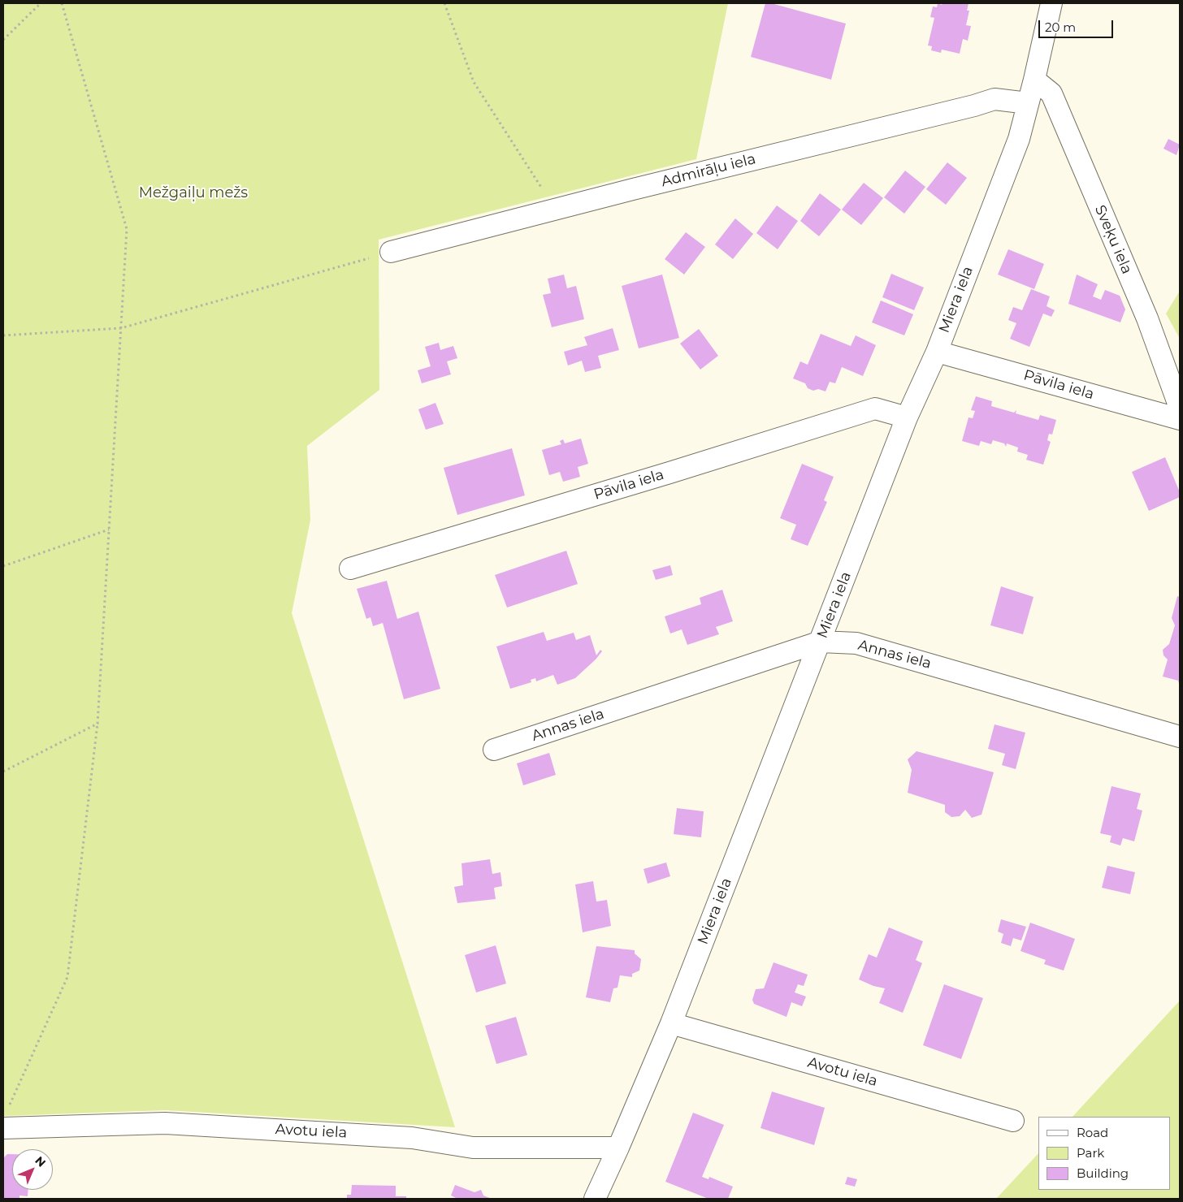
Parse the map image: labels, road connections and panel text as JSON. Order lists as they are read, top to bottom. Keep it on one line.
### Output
{"streets":{"street":["Admirāļu iela","Sveķu iela","Miera iela","Pāvila iela","Annas iela","Avotu iela"]},"crossings":[["Admirāļu iela","Miera iela"],["Sveķu iela","Miera iela"],["Miera iela","Pāvila iela"],["Miera iela","Annas iela"],["Miera iela","Avotu iela"]],"parks":["Mežgaiļu mežs"],"legend":["Road","Park","Building"],"scale_bar":"20 m","north":"top right"}
